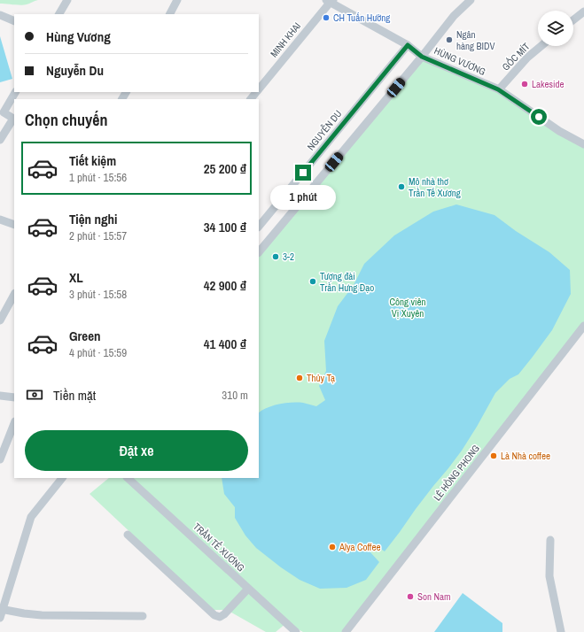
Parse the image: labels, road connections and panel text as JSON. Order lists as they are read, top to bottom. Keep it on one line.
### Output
{"streets":{"street":["MINH KHAI","GỐC MÍT","HÙNG VƯƠNG","NGUYỄN DU","LÊ HỒNG PHONG","TRẦN TẾ XƯƠNG"]},"crossings":[["MINH KHAI","HÙNG VƯƠNG"],["GỐC MÍT","HÙNG VƯƠNG"],["HÙNG VƯƠNG","NGUYỄN DU"]],"parks":["Công viên Vị Xuyên"],"places":["CH Tuấn Hường","Ngân hàng BIDV","Lakeside","Mộ nhà thơ Trần Tế Xương","3-2","Tượng đài Trần Hưng Đạo","Thủy Tạ","Là Nhà coffee","Alya Coffee","Son Nam"],"page":{"banner":["Hùng Vương","Nguyễn Du"],"heading":"Chọn chuyến","list":[{"name":"Tiết kiệm","note":"1 phút · 15:56","value":"25 200 ₫"},{"name":"Tiện nghi","note":"2 phút · 15:57","value":"34 100 ₫"},{"name":"XL","note":"3 phút · 15:58","value":"42 900 ₫"},{"name":"Green","note":"4 phút · 15:59","value":"41 400 ₫"}],"bubble":"1 phút","pay":["Tiền mặt","310 m"],"buttons":"Đặt xe"}}
